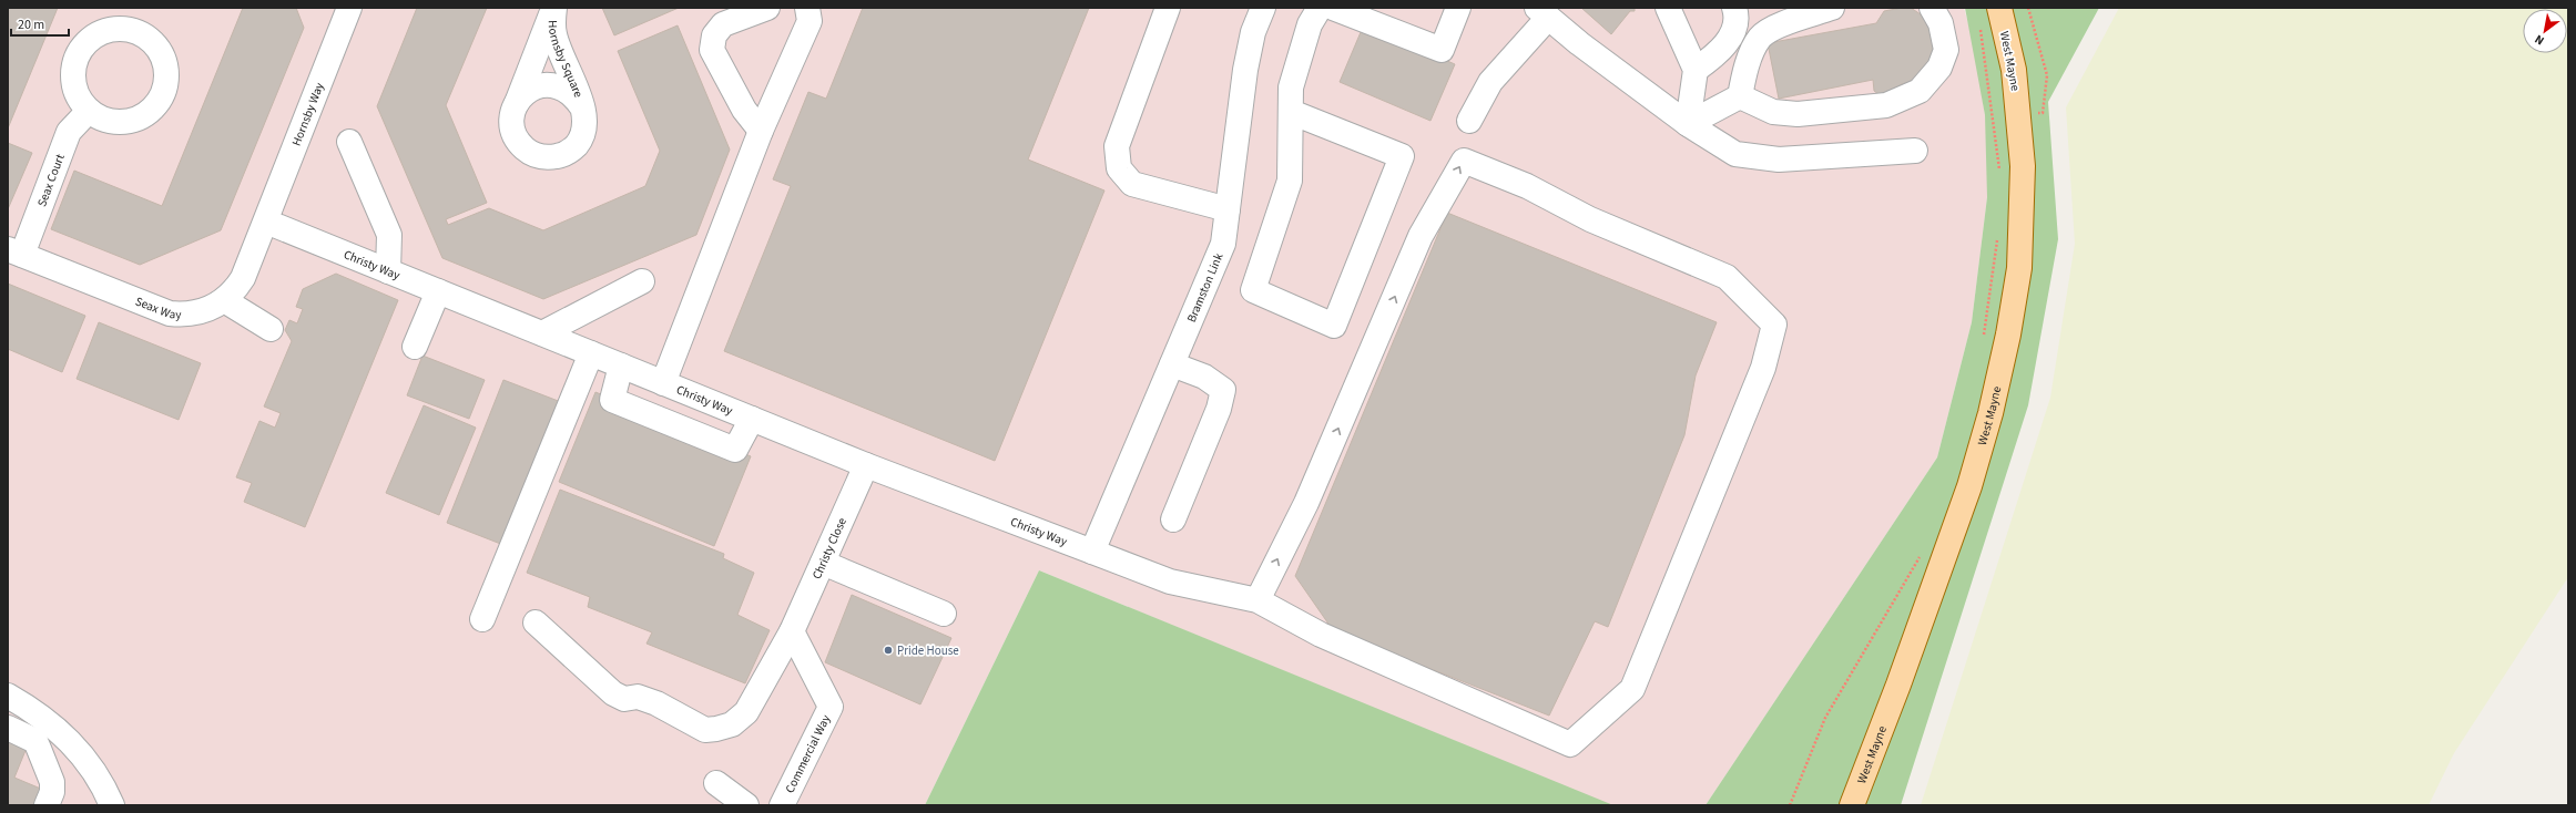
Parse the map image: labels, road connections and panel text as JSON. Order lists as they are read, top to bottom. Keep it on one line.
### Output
{"streets":{"main road":["West Mayne"],"street":["Hornsby Square","Hornsby Way","Seax Court","Christy Way","Bramston Link","Seax Way","Christy Close","Commercial Way"]},"crossings":[["Hornsby Way","Christy Way"],["Hornsby Way","Seax Way"],["Seax Court","Seax Way"],["Christy Way","Bramston Link"],["Christy Way","Seax Way"],["Christy Way","Christy Close"],["Christy Close","Commercial Way"]],"places":["Pride House"],"scale_bar":"20 m","north":"bottom left"}
